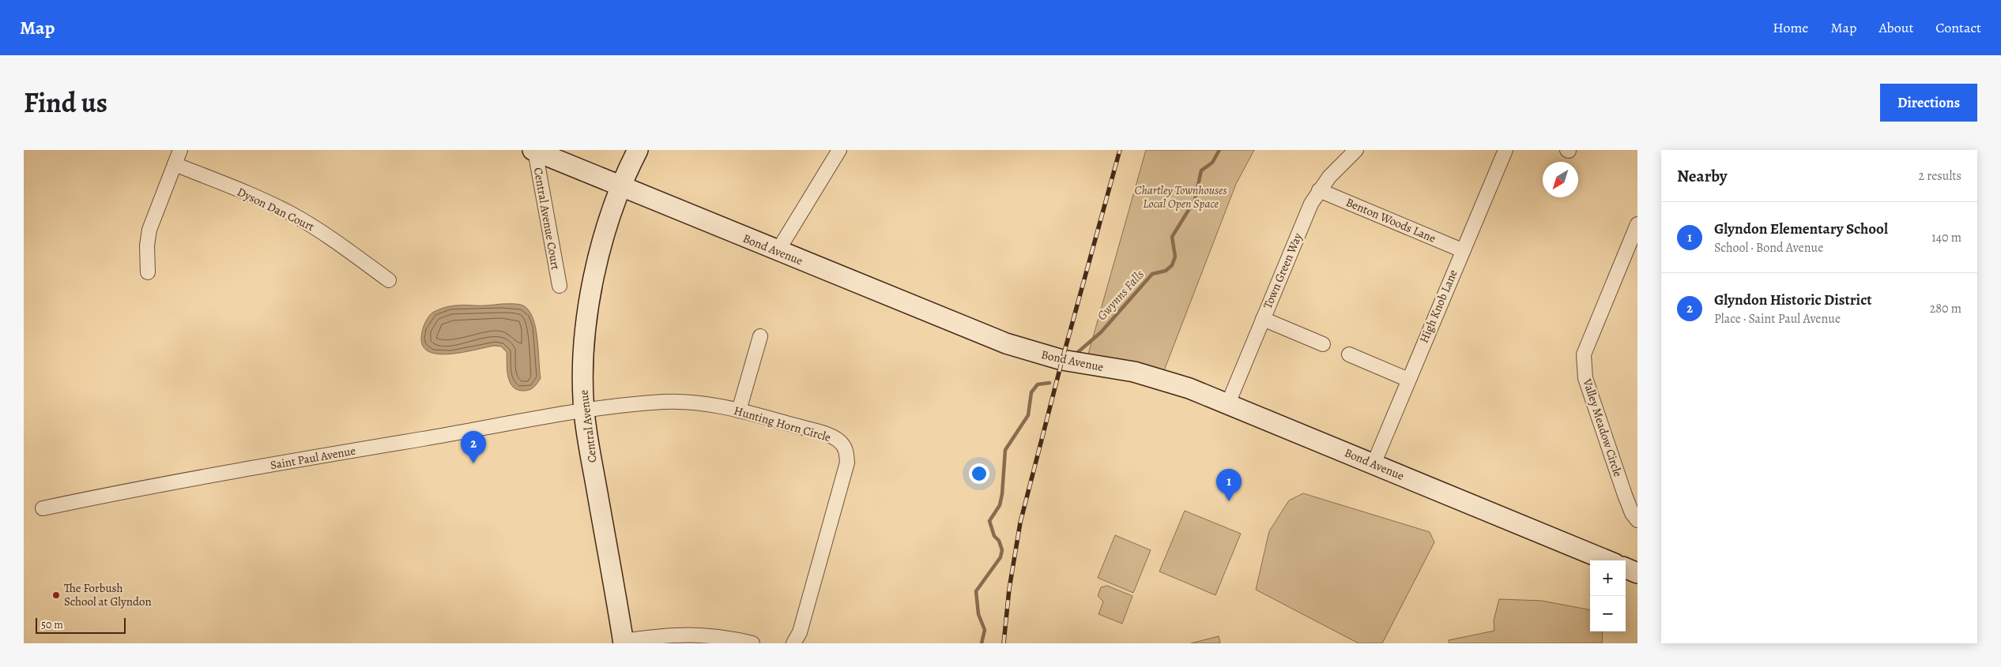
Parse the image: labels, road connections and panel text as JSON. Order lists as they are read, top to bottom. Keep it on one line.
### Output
{"streets":{"street":["Dyson Dan Court","Central Avenue Court","Benton Woods Lane","Bond Avenue","Town Green Way","High Knob Lane","Hunting Horn Circle","Central Avenue","Valley Meadow Circle","Saint Paul Avenue"]},"crossings":[["Central Avenue Court","Bond Avenue"],["Benton Woods Lane","Town Green Way"],["Benton Woods Lane","High Knob Lane"],["Bond Avenue","Town Green Way"],["Bond Avenue","High Knob Lane"],["Bond Avenue","Central Avenue"],["Hunting Horn Circle","Central Avenue"],["Hunting Horn Circle","Saint Paul Avenue"],["Central Avenue","Saint Paul Avenue"]],"water":["Gwynns Falls"],"parks":["Chartley Townhouses Local Open Space"],"places":["The Forbush School at Glyndon"],"scale_bar":"50 m","north":"bottom left","page":{"header":"Map","nav":["Home","Map","About","Contact"],"title":"Find us","buttons":"Directions","heading":["Nearby","2 results"],"list":[{"mark":"1","name":"Glyndon Elementary School","note":"School · Bond Avenue","value":"140 m"},{"mark":"2","name":"Glyndon Historic District","note":"Place · Saint Paul Avenue","value":"280 m"}],"pins":["2","1"],"map_buttons":["+","−"],"scale":"50 m"}}
